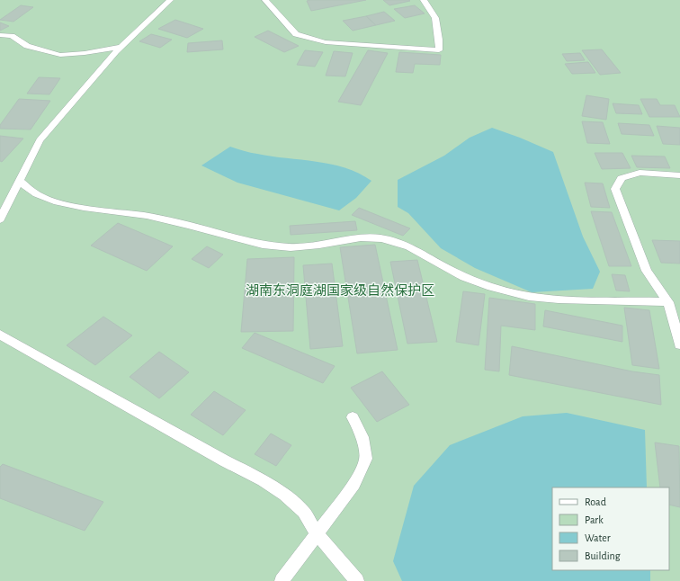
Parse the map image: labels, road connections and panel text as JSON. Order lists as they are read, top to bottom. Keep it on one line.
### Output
{"parks":["湖南东洞庭湖国家级自然保护区"],"legend":["Road","Park","Water","Building"]}
